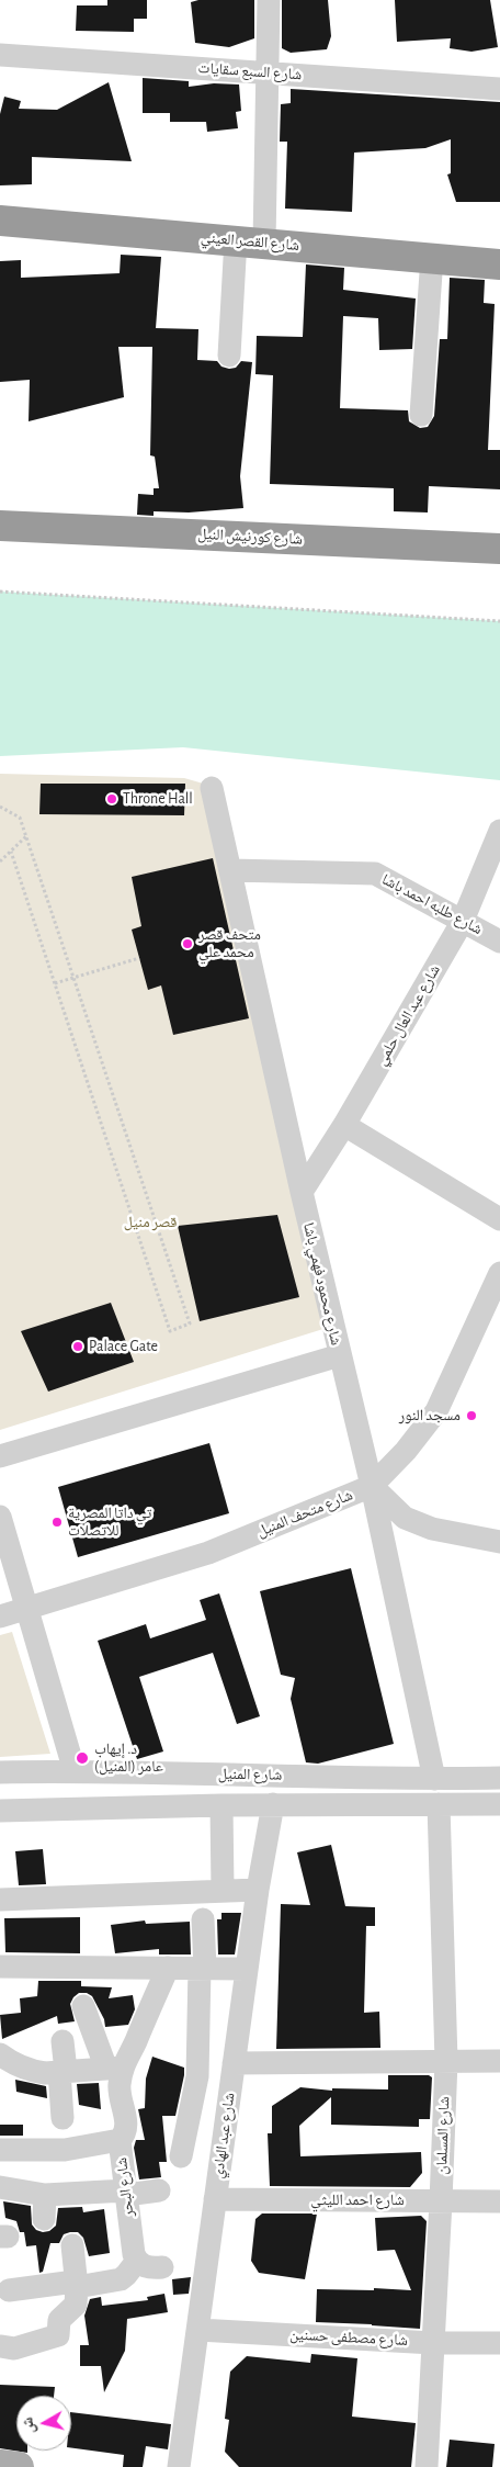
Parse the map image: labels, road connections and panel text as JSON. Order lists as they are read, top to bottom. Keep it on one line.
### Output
{"streets":{"highway":["شارع القصر العيني","شارع كورنيش النيل"],"street":["شارع السبع سقايات","شارع طلبه احمد باشا","شارع عبد العال حلمي","شارع محمود فهمي باشا","شارع متحف المنيل","شارع المنيل","شارع عبد الهادي","شارع المسلمان","شارع البحر","شارع احمد الليثي","شارع مصطفى حسنين"]},"crossings":[["شارع طلبه احمد باشا","شارع عبد العال حلمي"],["شارع طلبه احمد باشا","شارع محمود فهمي باشا"],["شارع عبد العال حلمي","شارع محمود فهمي باشا"],["شارع محمود فهمي باشا","شارع متحف المنيل"],["شارع محمود فهمي باشا","شارع المنيل"],["شارع المنيل","شارع عبد الهادي"],["شارع المنيل","شارع المسلمان"],["شارع عبد الهادي","شارع احمد الليثي"],["شارع عبد الهادي","شارع مصطفى حسنين"],["شارع المسلمان","شارع احمد الليثي"],["شارع المسلمان","شارع مصطفى حسنين"]],"parks":["قصر منيل"],"places":["Throne Hall","متحف قصر محمد علي","Palace Gate","مسجد النور","تي داتا المصرية للاتصلات","د. إيهاب عامر (المنيل)"],"north":"left"}
